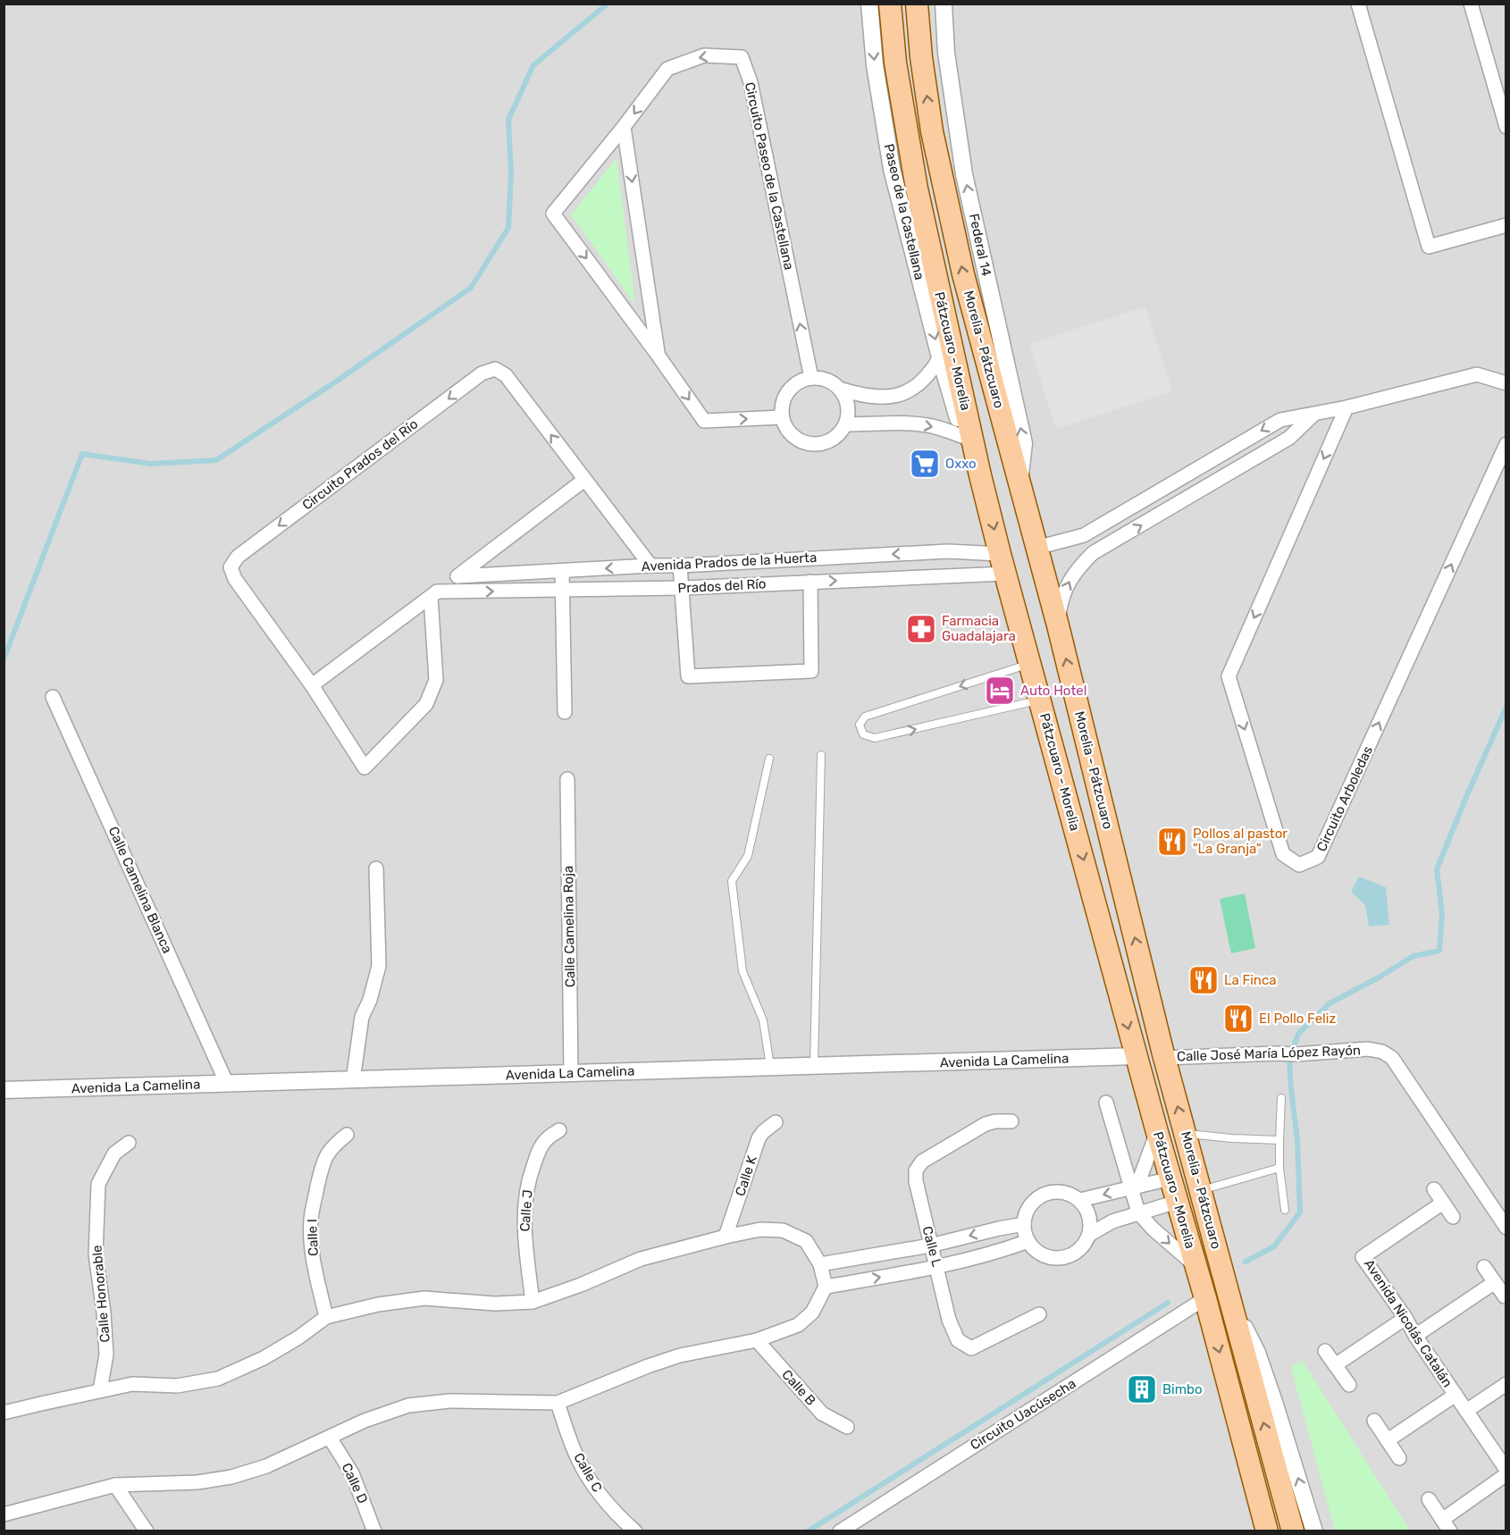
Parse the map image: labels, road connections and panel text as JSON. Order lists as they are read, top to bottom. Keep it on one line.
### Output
{"streets":{"main road":["Morelia - Pátzcuaro","Pátzcuaro - Morelia"],"street":["Circuito Paseo de la Castellana","Paseo de la Castellana","Federal 14","Circuito Prados del Río","Avenida Prados de la Huerta","Prados del Río","Circuito Arboledas","Calle Camelina Blanca","Calle Camelina Roja","Calle José María López Rayón","Avenida La Camelina","Calle K","Calle J","Calle I","Calle L","Calle Honorable","Avenida Nicolás Catalán","Calle B","Circuito Uacúsecha","Calle C","Calle D"]},"crossings":[["Paseo de la Castellana","Pátzcuaro - Morelia"],["Federal 14","Morelia - Pátzcuaro"],["Morelia - Pátzcuaro","Calle José María López Rayón"],["Pátzcuaro - Morelia","Avenida Prados de la Huerta"],["Pátzcuaro - Morelia","Prados del Río"],["Pátzcuaro - Morelia","Avenida La Camelina"],["Pátzcuaro - Morelia","Circuito Uacúsecha"],["Circuito Prados del Río","Avenida Prados de la Huerta"],["Circuito Prados del Río","Prados del Río"],["Avenida Prados de la Huerta","Prados del Río"],["Calle Camelina Blanca","Avenida La Camelina"],["Calle Camelina Roja","Avenida La Camelina"]],"one_way":["Paseo de la Castellana","Federal 14","Morelia - Pátzcuaro","Pátzcuaro - Morelia","Avenida Prados de la Huerta","Prados del Río"],"places":{"supermarket":["Oxxo"],"pharmacy":["Farmacia Guadalajara"],"hotel":["Auto Hotel"],"restaurant":["Pollos al pastor \"La Granja\"","La Finca","El Pollo Feliz"],"building":["Bimbo"]}}
